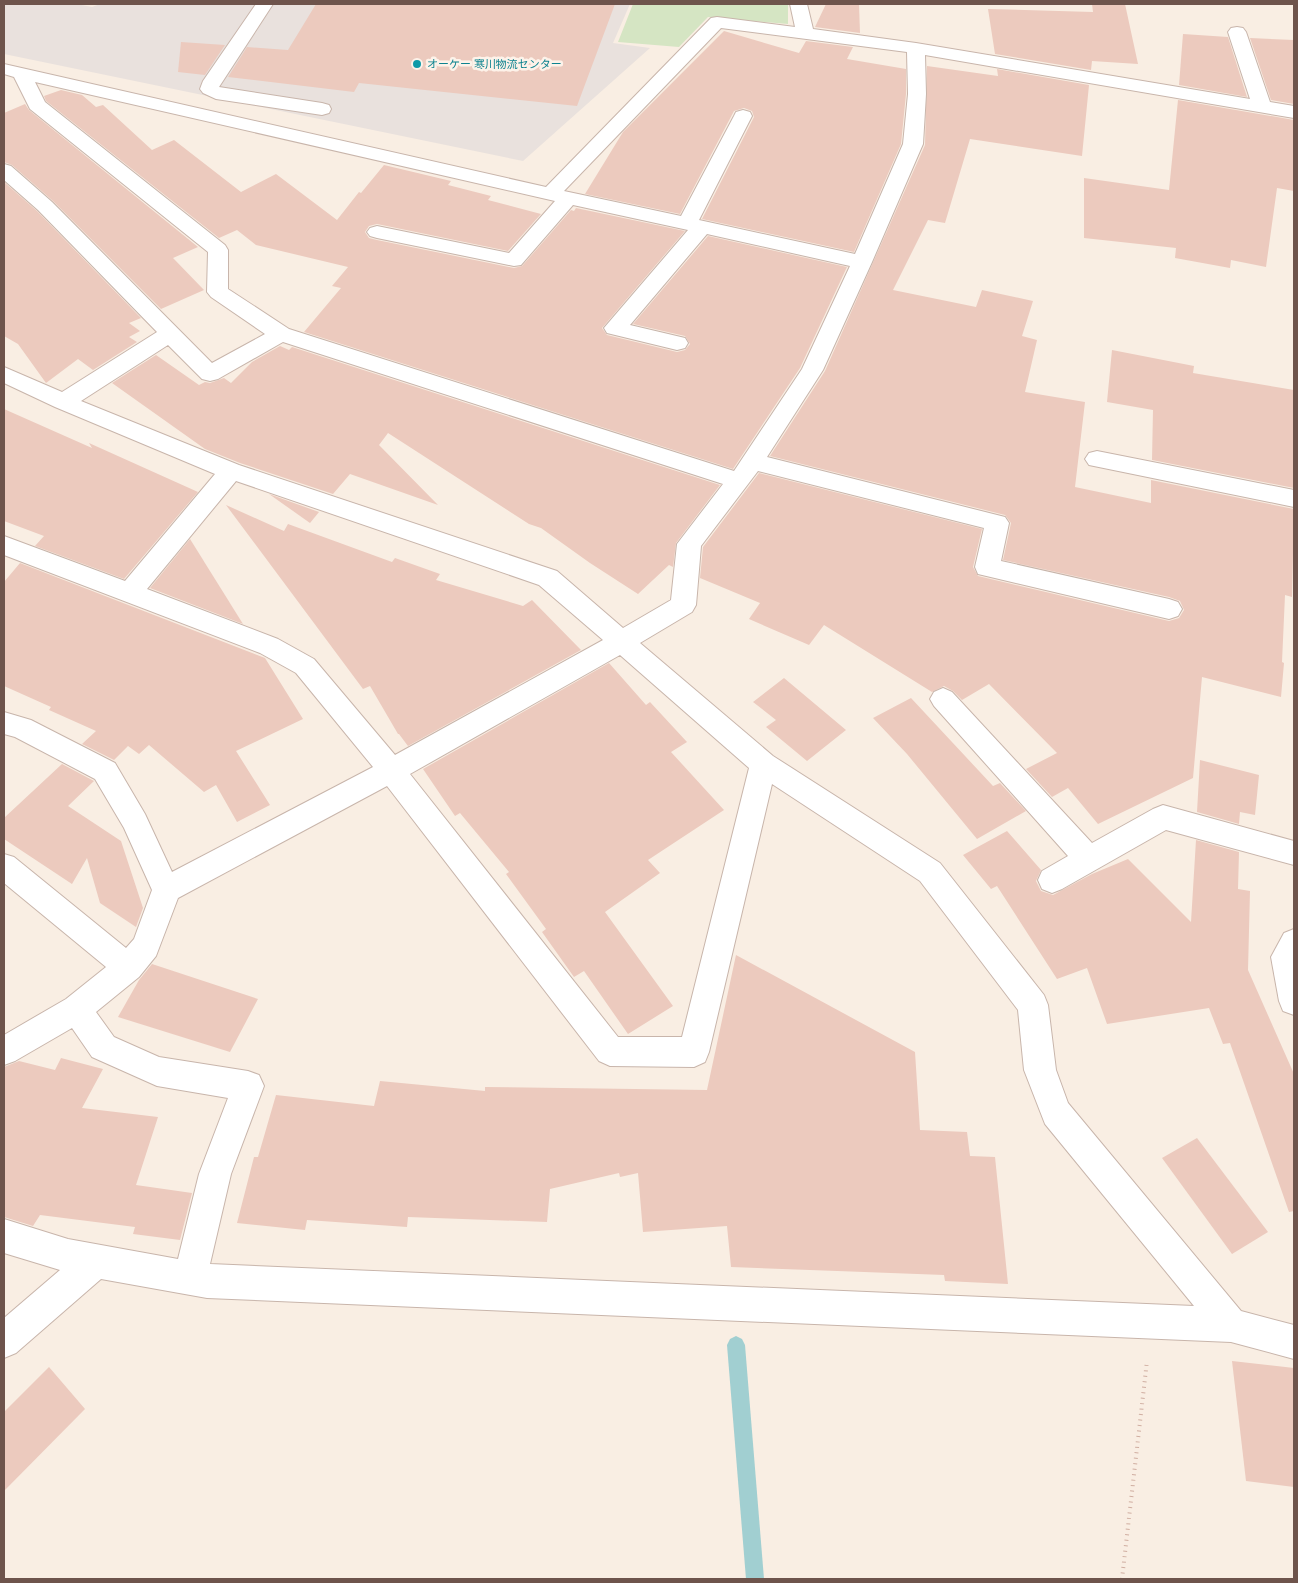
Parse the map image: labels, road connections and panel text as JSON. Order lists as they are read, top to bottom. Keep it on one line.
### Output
{"places":["オーケー 寒川物流センター"]}
